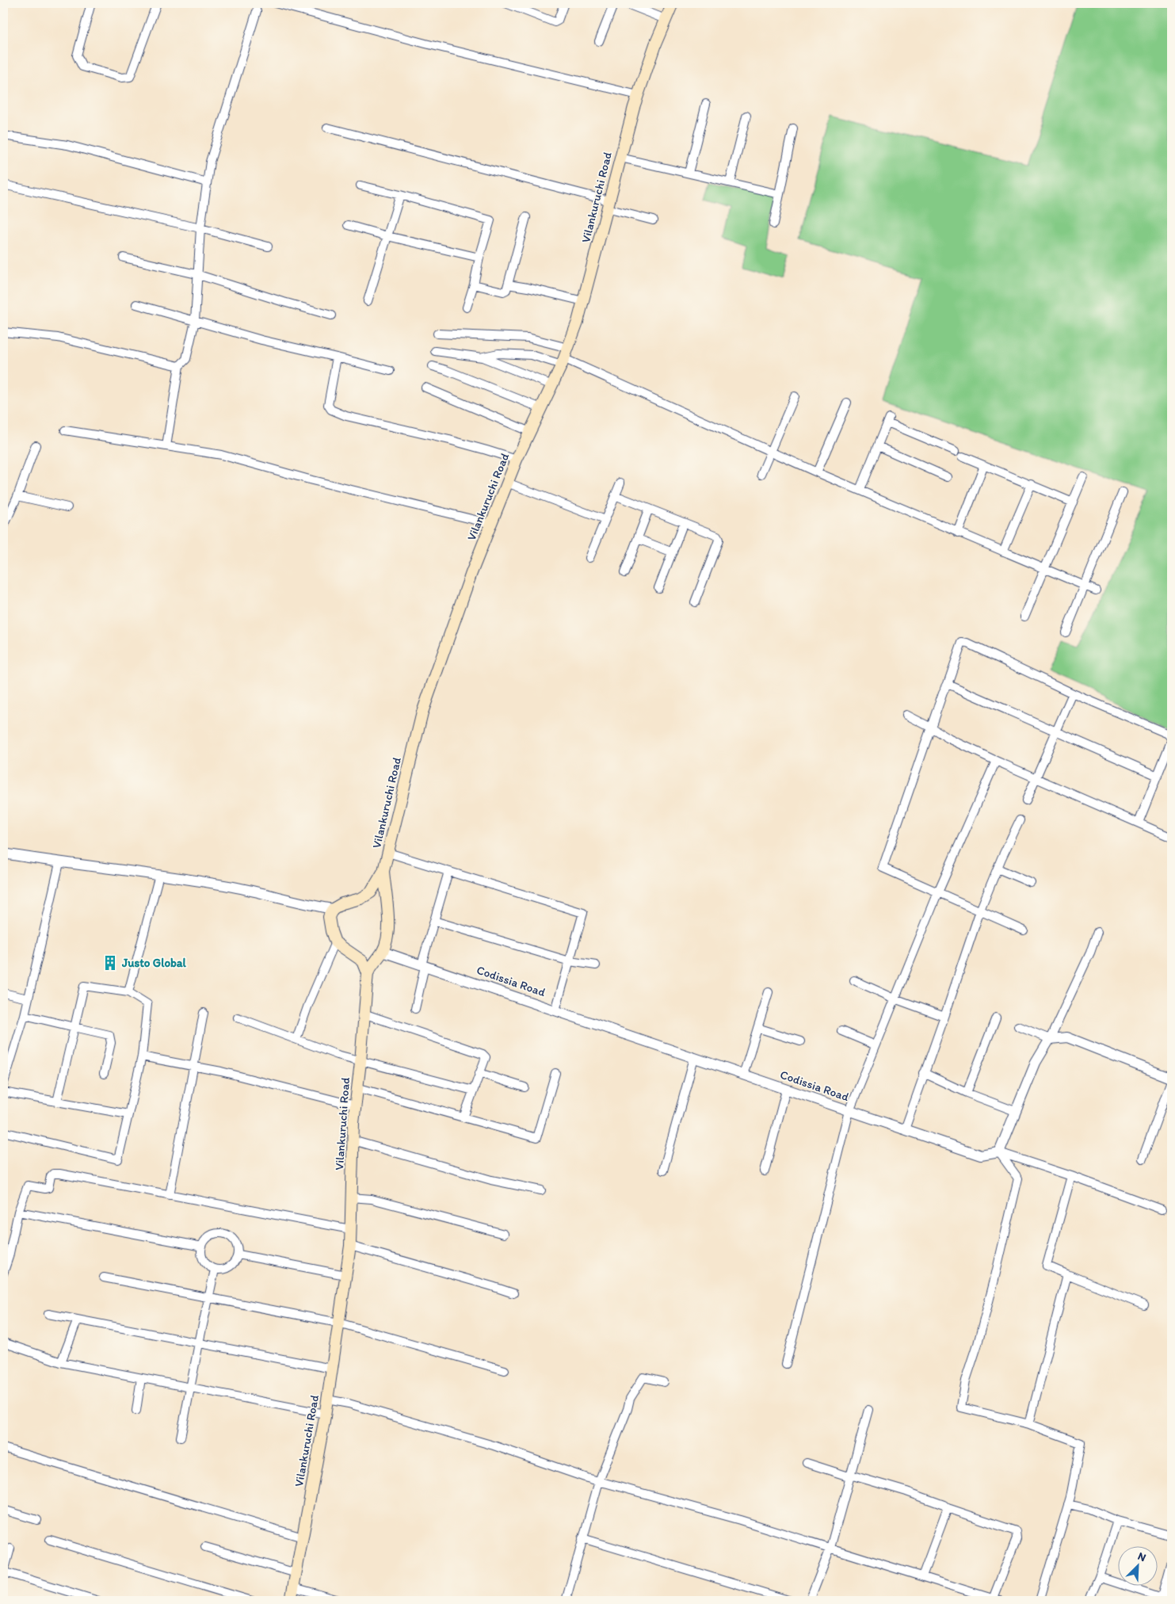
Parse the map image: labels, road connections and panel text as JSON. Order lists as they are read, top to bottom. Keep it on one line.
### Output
{"streets":{"main road":["Vilankuruchi Road"],"street":["Codissia Road"]},"places":{"building":["Justo Global"]},"north":"top right"}
